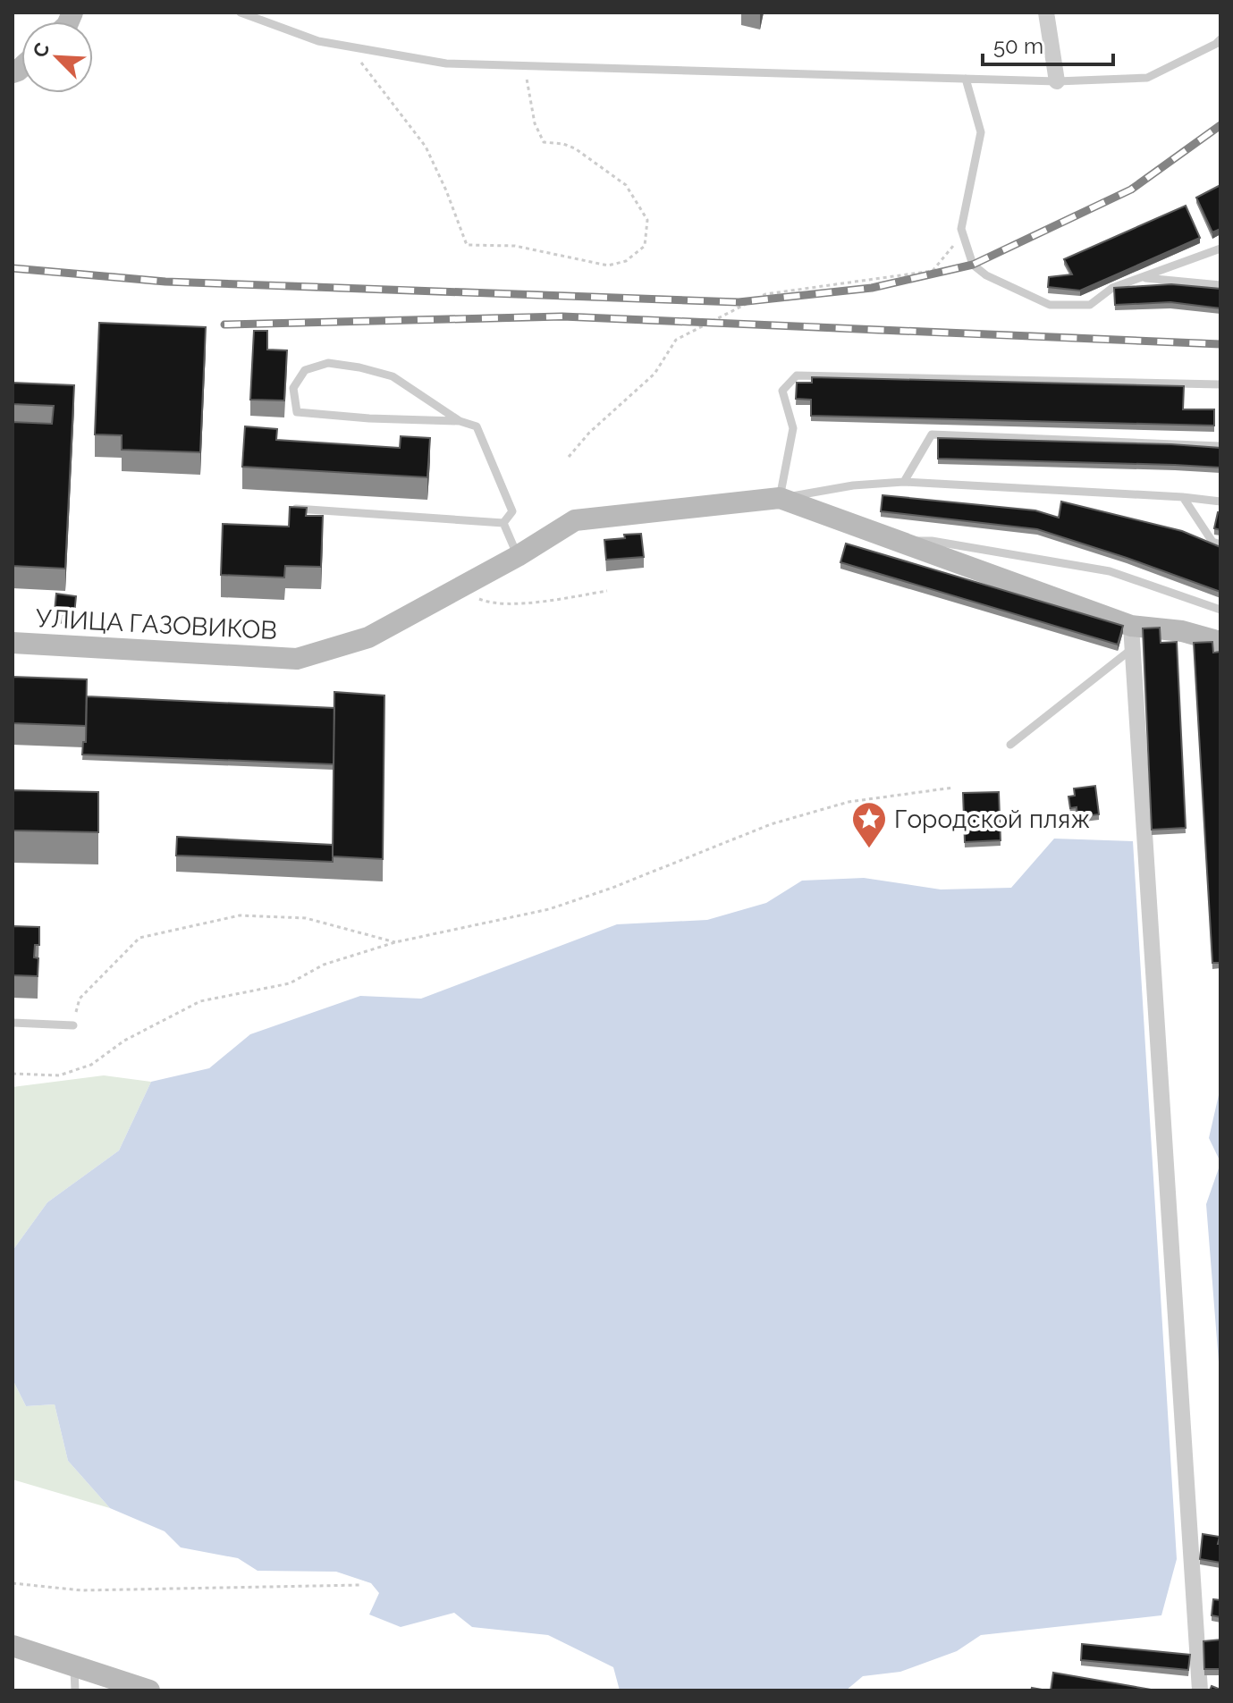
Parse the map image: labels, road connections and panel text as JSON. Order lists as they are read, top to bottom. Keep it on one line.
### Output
{"streets":{"street":["УЛИЦА ГАЗОВИКОВ"]},"places":{"place":["Городской пляж"]},"scale_bar":"50 m","north":"top left"}
